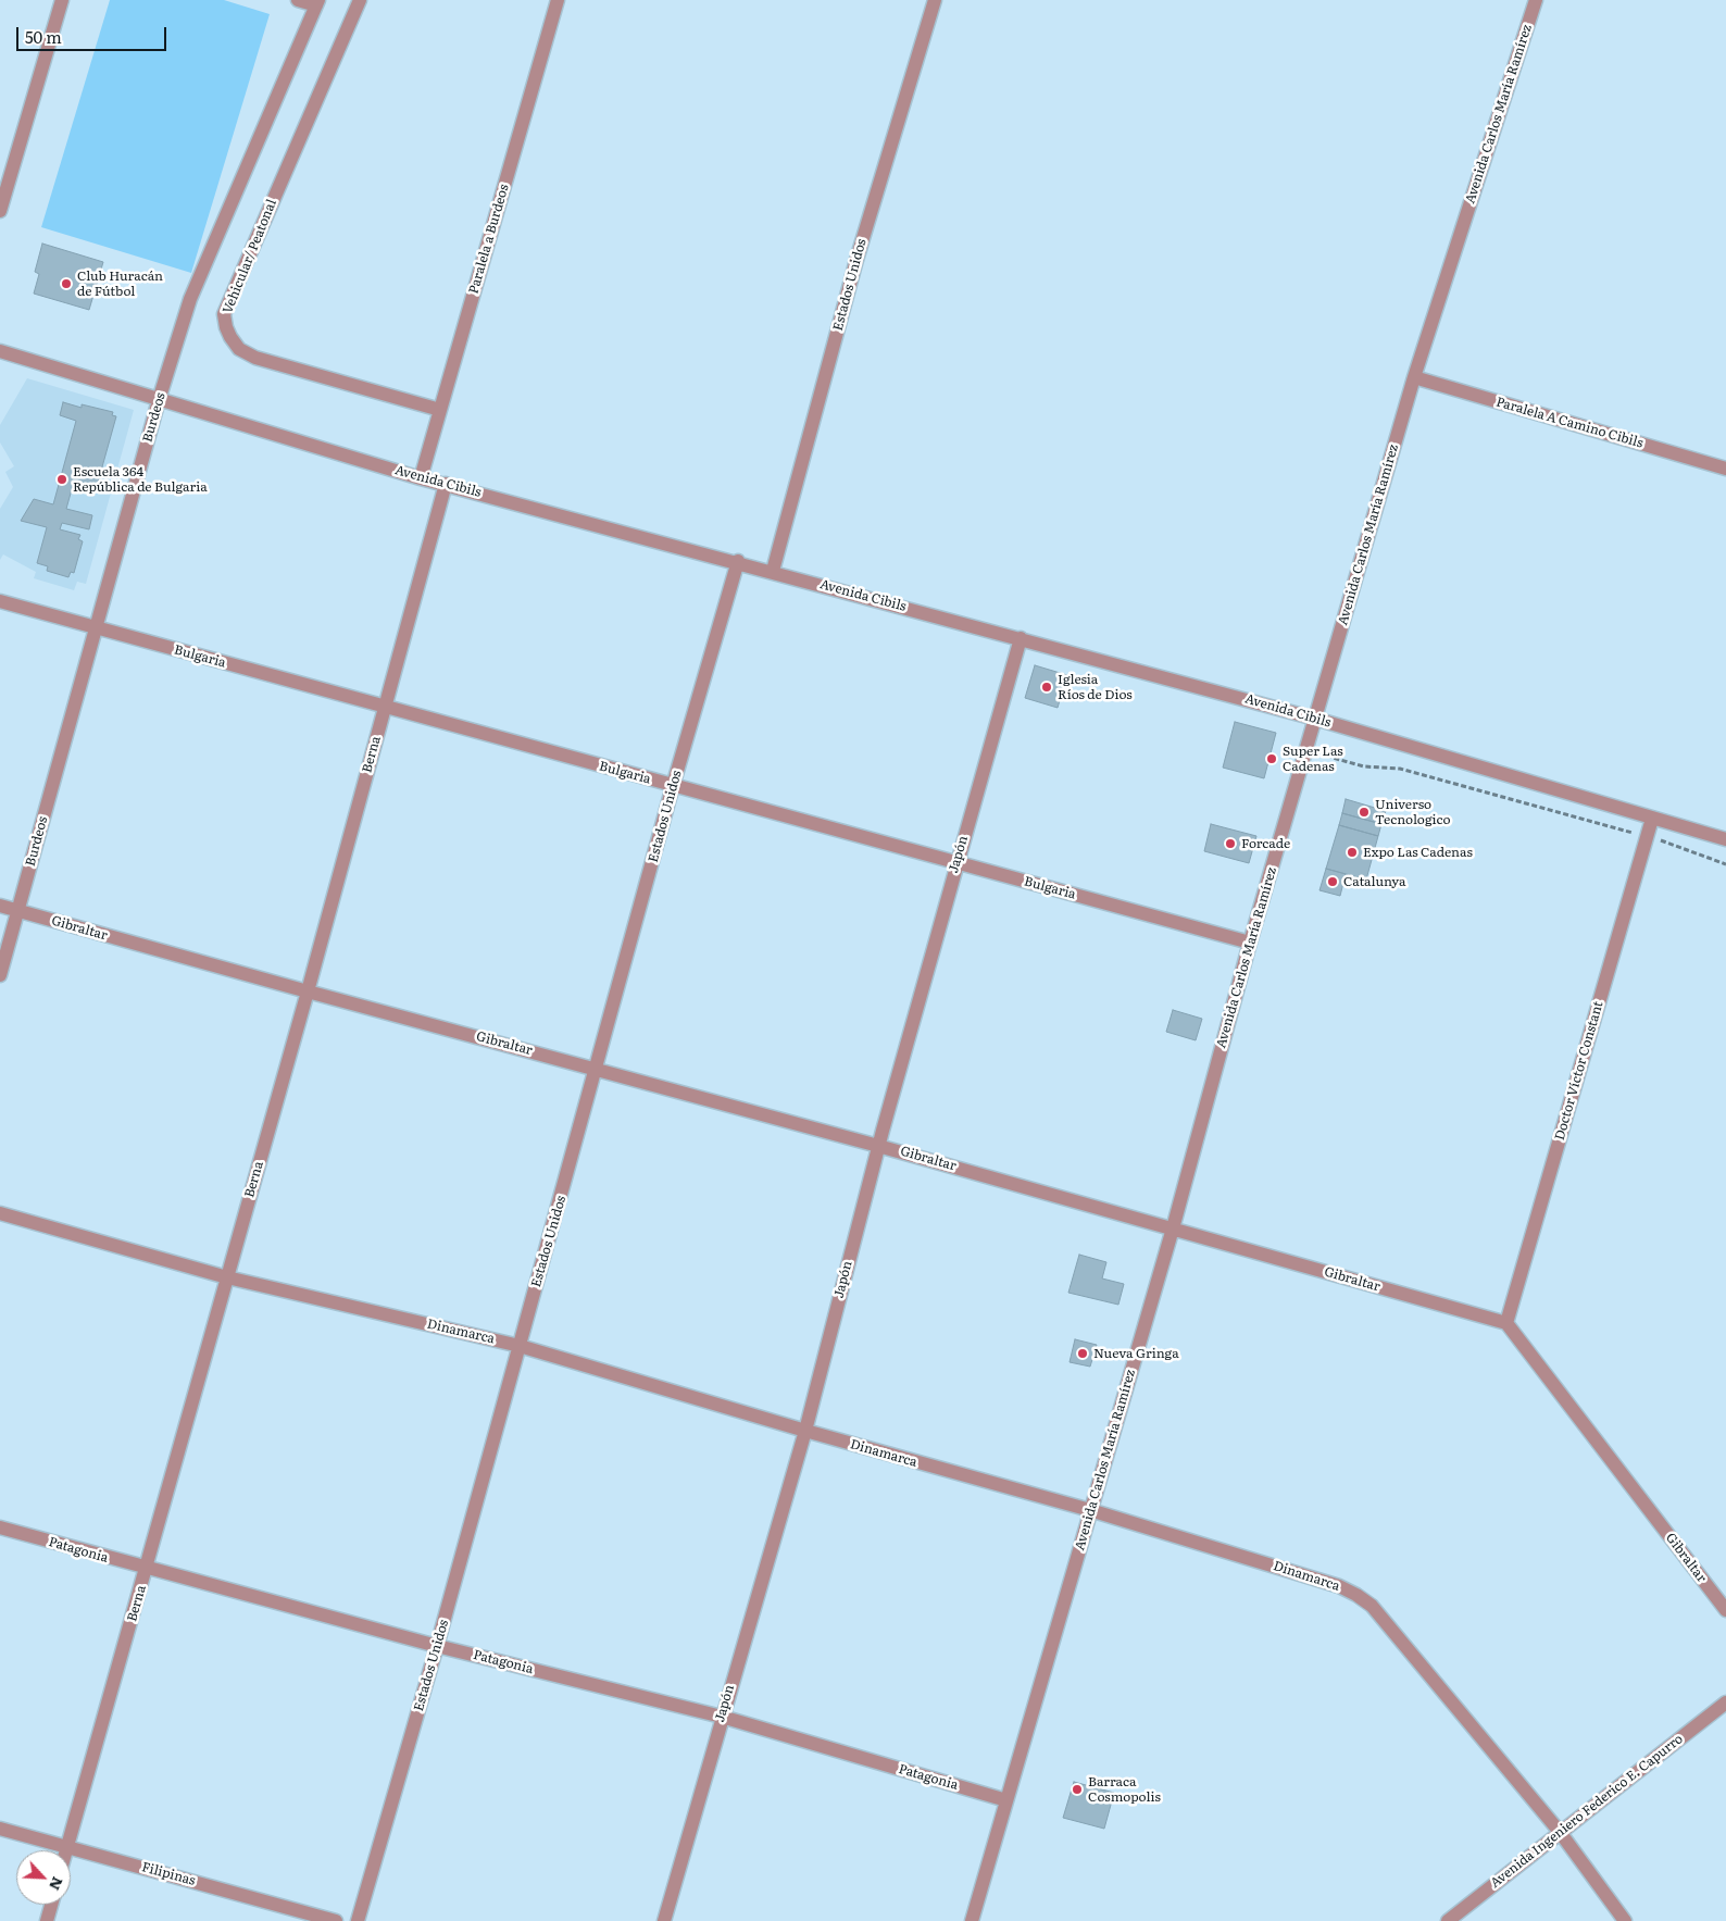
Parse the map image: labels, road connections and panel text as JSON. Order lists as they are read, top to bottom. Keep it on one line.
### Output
{"streets":{"street":["Avenida Carlos María Ramírez","Paralela a Burdeos","Vehicular/ Peatonal","Estados Unidos","Burdeos","Paralela A Camino Cibils","Avenida Cibils","Bulgaria","Berna","Japón","Gibraltar","Doctor Víctor Constant","Dinamarca","Patagonia","Avenida Ingeniero Federico E. Capurro","Filipinas"]},"crossings":[["Avenida Carlos María Ramírez","Paralela A Camino Cibils"],["Avenida Carlos María Ramírez","Avenida Cibils"],["Avenida Carlos María Ramírez","Bulgaria"],["Avenida Carlos María Ramírez","Gibraltar"],["Avenida Carlos María Ramírez","Dinamarca"],["Avenida Carlos María Ramírez","Patagonia"],["Paralela a Burdeos","Vehicular/ Peatonal"],["Paralela a Burdeos","Avenida Cibils"],["Estados Unidos","Avenida Cibils"],["Estados Unidos","Bulgaria"],["Estados Unidos","Gibraltar"],["Estados Unidos","Dinamarca"],["Estados Unidos","Patagonia"],["Burdeos","Avenida Cibils"],["Burdeos","Bulgaria"],["Burdeos","Gibraltar"],["Avenida Cibils","Berna"],["Avenida Cibils","Japón"],["Avenida Cibils","Doctor Víctor Constant"],["Bulgaria","Berna"],["Bulgaria","Japón"],["Berna","Gibraltar"],["Berna","Dinamarca"],["Berna","Patagonia"],["Berna","Filipinas"],["Japón","Gibraltar"],["Japón","Dinamarca"],["Japón","Patagonia"],["Gibraltar","Doctor Víctor Constant"],["Dinamarca","Avenida Ingeniero Federico E. Capurro"]],"places":["Club Huracán de Fútbol","Escuela 364 República de Bulgaria","Iglesia Ríos de Dios","Super Las Cadenas","Universo Tecnologico","Forcade","Expo Las Cadenas","Catalunya","Nueva Gringa","Barraca Cosmopolis"],"scale_bar":"50 m","north":"bottom right"}
